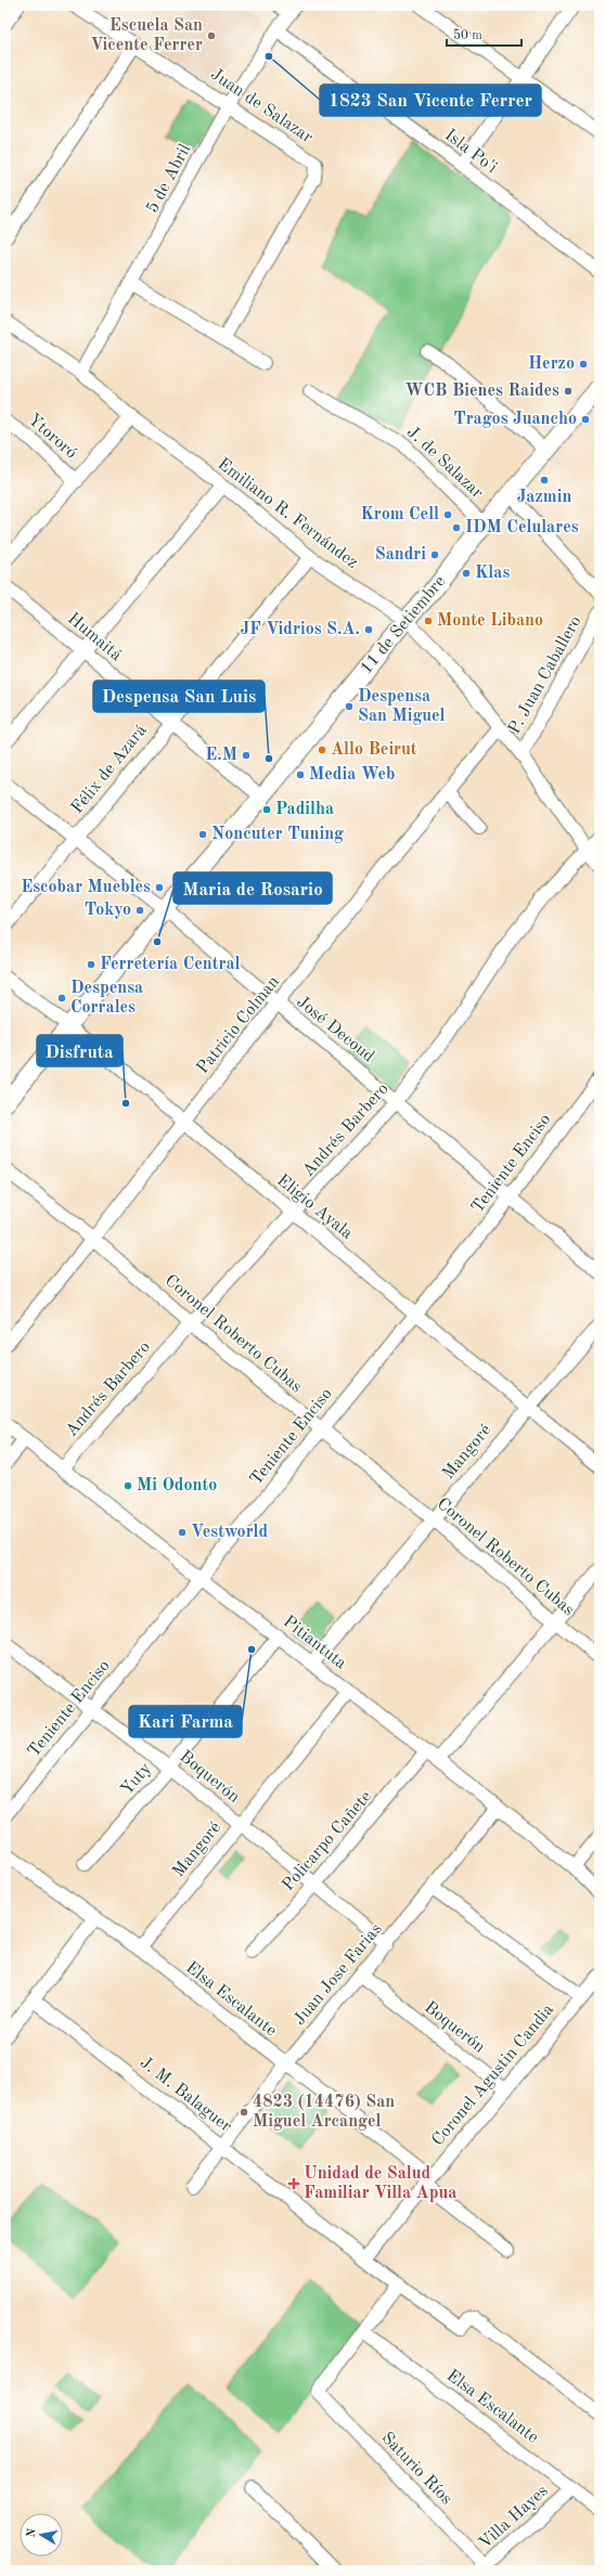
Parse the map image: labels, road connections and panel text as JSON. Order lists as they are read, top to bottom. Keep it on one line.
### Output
{"streets":{"main road":["11 de Setiembre"],"street":["Juan de Salazar","Isla Po'i","5 de Abril","Ytororó","J. de Salazar","Emiliano R. Fernández","Humaitá","P. Juan Caballero","Félix de Azará","Patricio Colman","José Decoud","Andrés Barbero","Teniente Enciso","Eligio Ayala","Coronel Roberto Cubas","Mangoré","Pitiantuta","Boquerón","Yuty","Policarpo Cañete","Juan Jose Farias","Elsa Escalante","Coronel Agustin Candia","J. M. Balaguer","Saturio Ríos","Villa Hayes"]},"crossings":[["Juan de Salazar","5 de Abril"],["Isla Po'i","5 de Abril"],["5 de Abril","Emiliano R. Fernández"],["J. de Salazar","11 de Setiembre"],["Emiliano R. Fernández","11 de Setiembre"],["Emiliano R. Fernández","P. Juan Caballero"],["Emiliano R. Fernández","Félix de Azará"],["Emiliano R. Fernández","Patricio Colman"],["Emiliano R. Fernández","Andrés Barbero"],["11 de Setiembre","Humaitá"],["11 de Setiembre","José Decoud"],["11 de Setiembre","Eligio Ayala"],["Humaitá","Félix de Azará"],["Félix de Azará","José Decoud"],["Patricio Colman","José Decoud"],["Patricio Colman","Eligio Ayala"],["Patricio Colman","Coronel Roberto Cubas"],["José Decoud","Andrés Barbero"],["José Decoud","Teniente Enciso"],["Andrés Barbero","Eligio Ayala"],["Andrés Barbero","Coronel Roberto Cubas"],["Andrés Barbero","Pitiantuta"],["Teniente Enciso","Eligio Ayala"],["Teniente Enciso","Coronel Roberto Cubas"],["Teniente Enciso","Pitiantuta"],["Teniente Enciso","Boquerón"],["Eligio Ayala","Mangoré"],["Coronel Roberto Cubas","Mangoré"],["Mangoré","Pitiantuta"],["Mangoré","Boquerón"],["Mangoré","Elsa Escalante"],["Pitiantuta","Yuty"],["Pitiantuta","Policarpo Cañete"],["Pitiantuta","Juan Jose Farias"],["Boquerón","Yuty"],["Boquerón","Policarpo Cañete"],["Boquerón","Juan Jose Farias"],["Boquerón","Coronel Agustin Candia"],["Juan Jose Farias","Elsa Escalante"],["Juan Jose Farias","J. M. Balaguer"],["Elsa Escalante","Coronel Agustin Candia"],["Elsa Escalante","Saturio Ríos"],["Elsa Escalante","Villa Hayes"],["Coronel Agustin Candia","J. M. Balaguer"],["Saturio Ríos","Villa Hayes"]],"places":{"other":["Escuela San Vicente Ferrer","1823 San Vicente Ferrer","Herzo","WCB Bienes Raides","Tragos Juancho","Jazmin","Krom Cell","IDM Celulares","Sandri","Klas","Monte Libano","JF Vidrios S.A.","Despensa San Miguel","Allo Beirut","E.M","Despensa San Luis","Media Web","Padilha","Noncuter Tuning","Escobar Muebles","Tokyo","Maria de Rosario","Ferretería Central","Despensa Corrales","Disfruta","Mi Odonto","Vestworld","Kari Farma","4823 (14476) San Miguel Arcangel"],"health":["Unidad de Salud Familiar Villa Apua"]},"scale_bar":"50 m","north":"left"}
